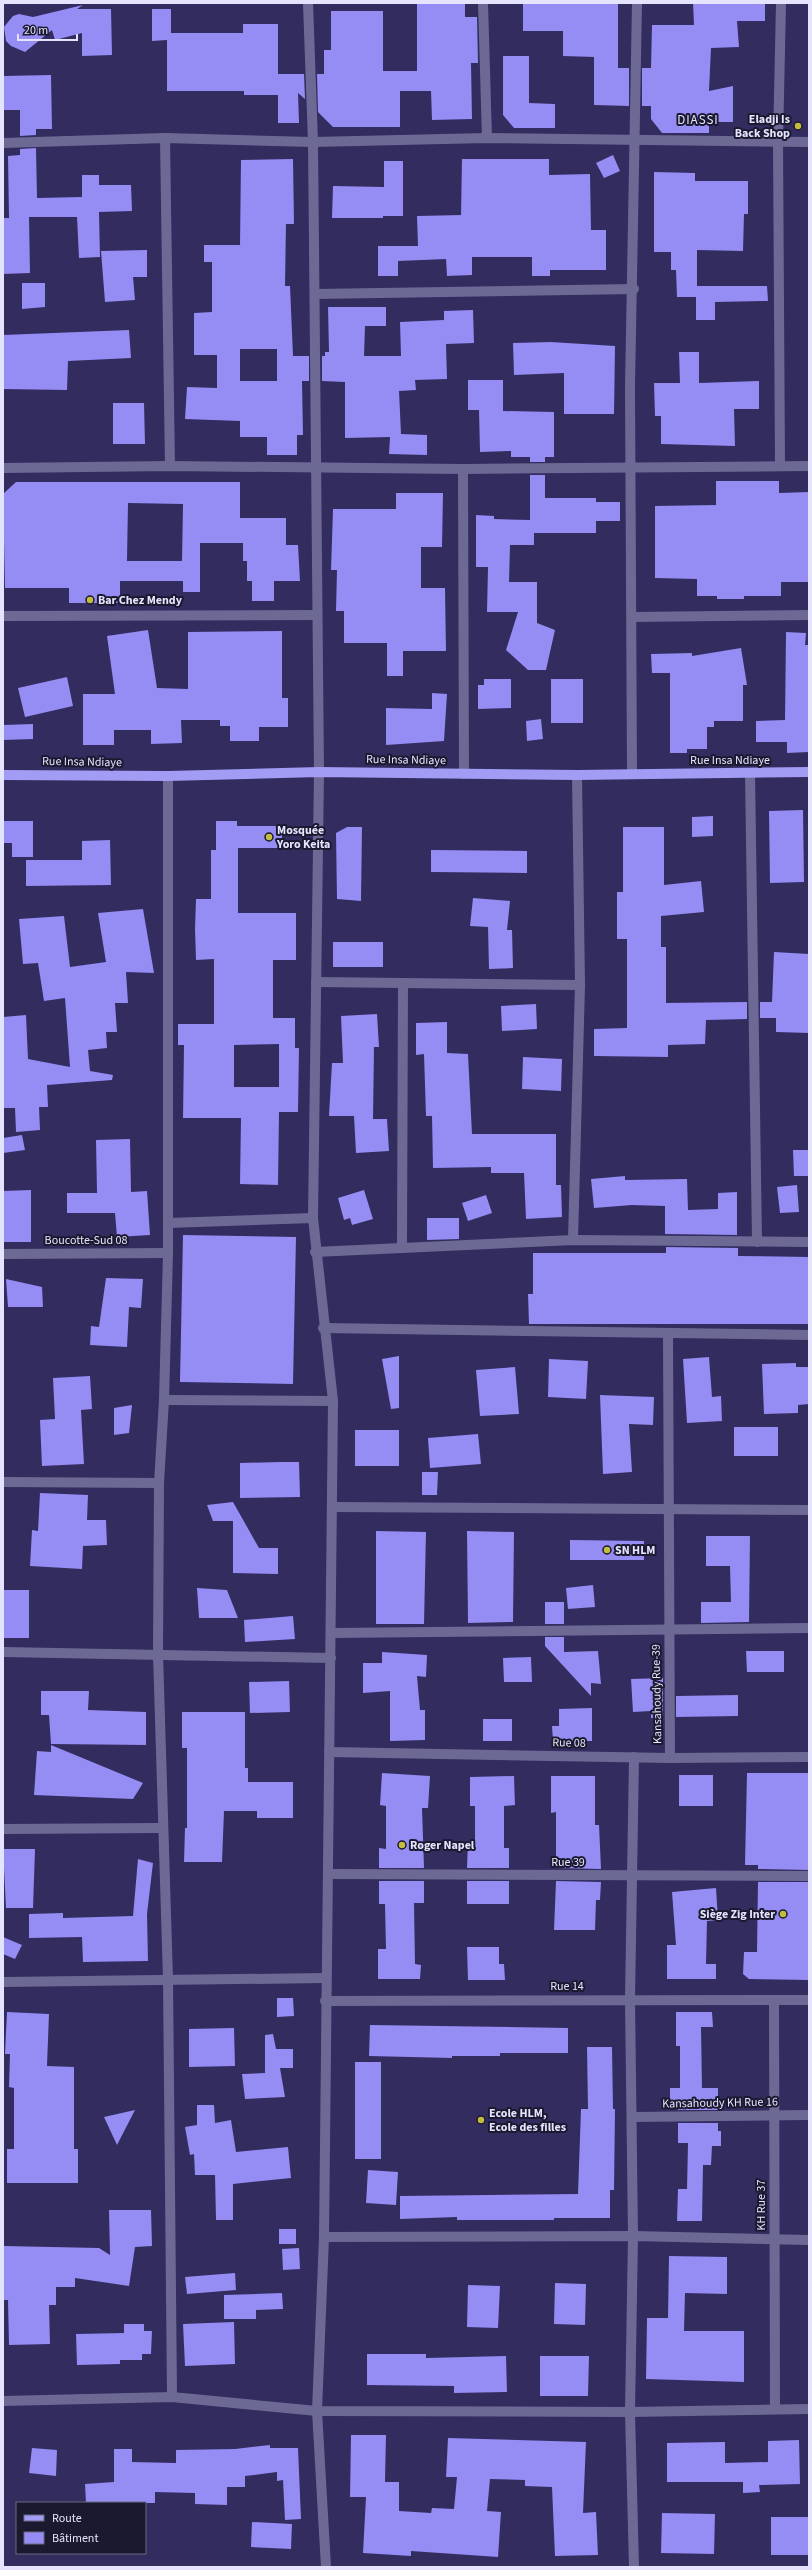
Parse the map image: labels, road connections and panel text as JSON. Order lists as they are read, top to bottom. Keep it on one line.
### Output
{"streets":{"main road":["Rue Insa Ndiaye"],"street":["Boucotte-Sud 08","Kansahoudy Rue-39","Rue 08","Rue 39","Rue 14","Kansahoudy KH Rue 16","KH Rue 37"]},"crossings":[["Kansahoudy Rue-39","Rue 08"],["Rue 14","KH Rue 37"],["Kansahoudy KH Rue 16","KH Rue 37"]],"districts":["DIASSI"],"places":["Eladji Is Back Shop","Bar Chez Mendy","Mosquée Yoro Keita","SN HLM","Roger Napel","Siège Zig Inter","Ecole HLM, Ecole des filles"],"legend":["Route","Bâtiment"],"scale_bar":"20 m"}
